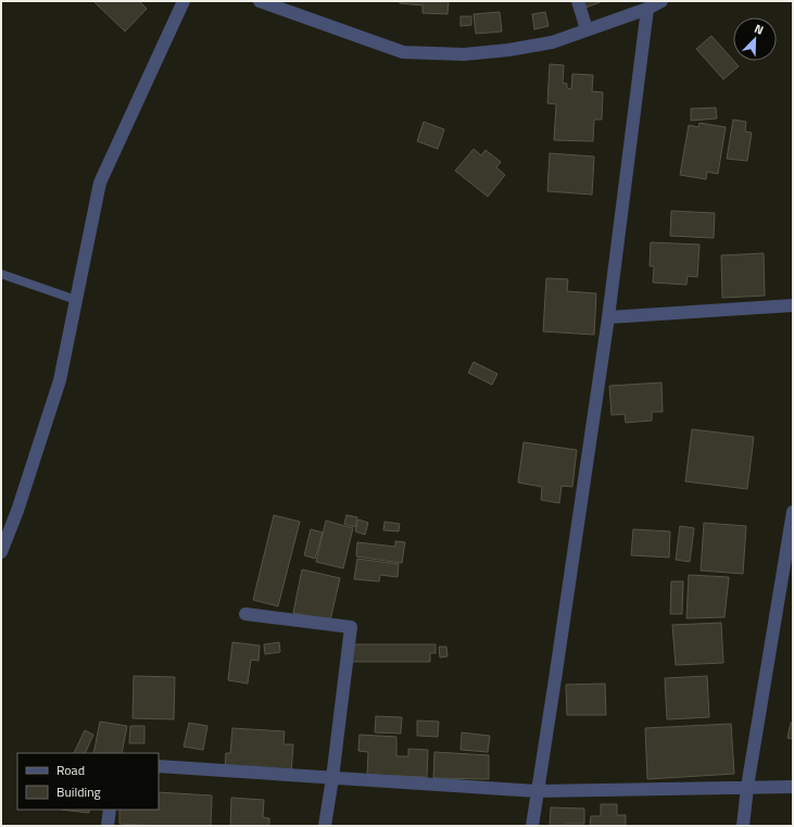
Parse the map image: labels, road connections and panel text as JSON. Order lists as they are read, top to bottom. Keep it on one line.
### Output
{"legend":["Road","Building"],"north":"top right"}
